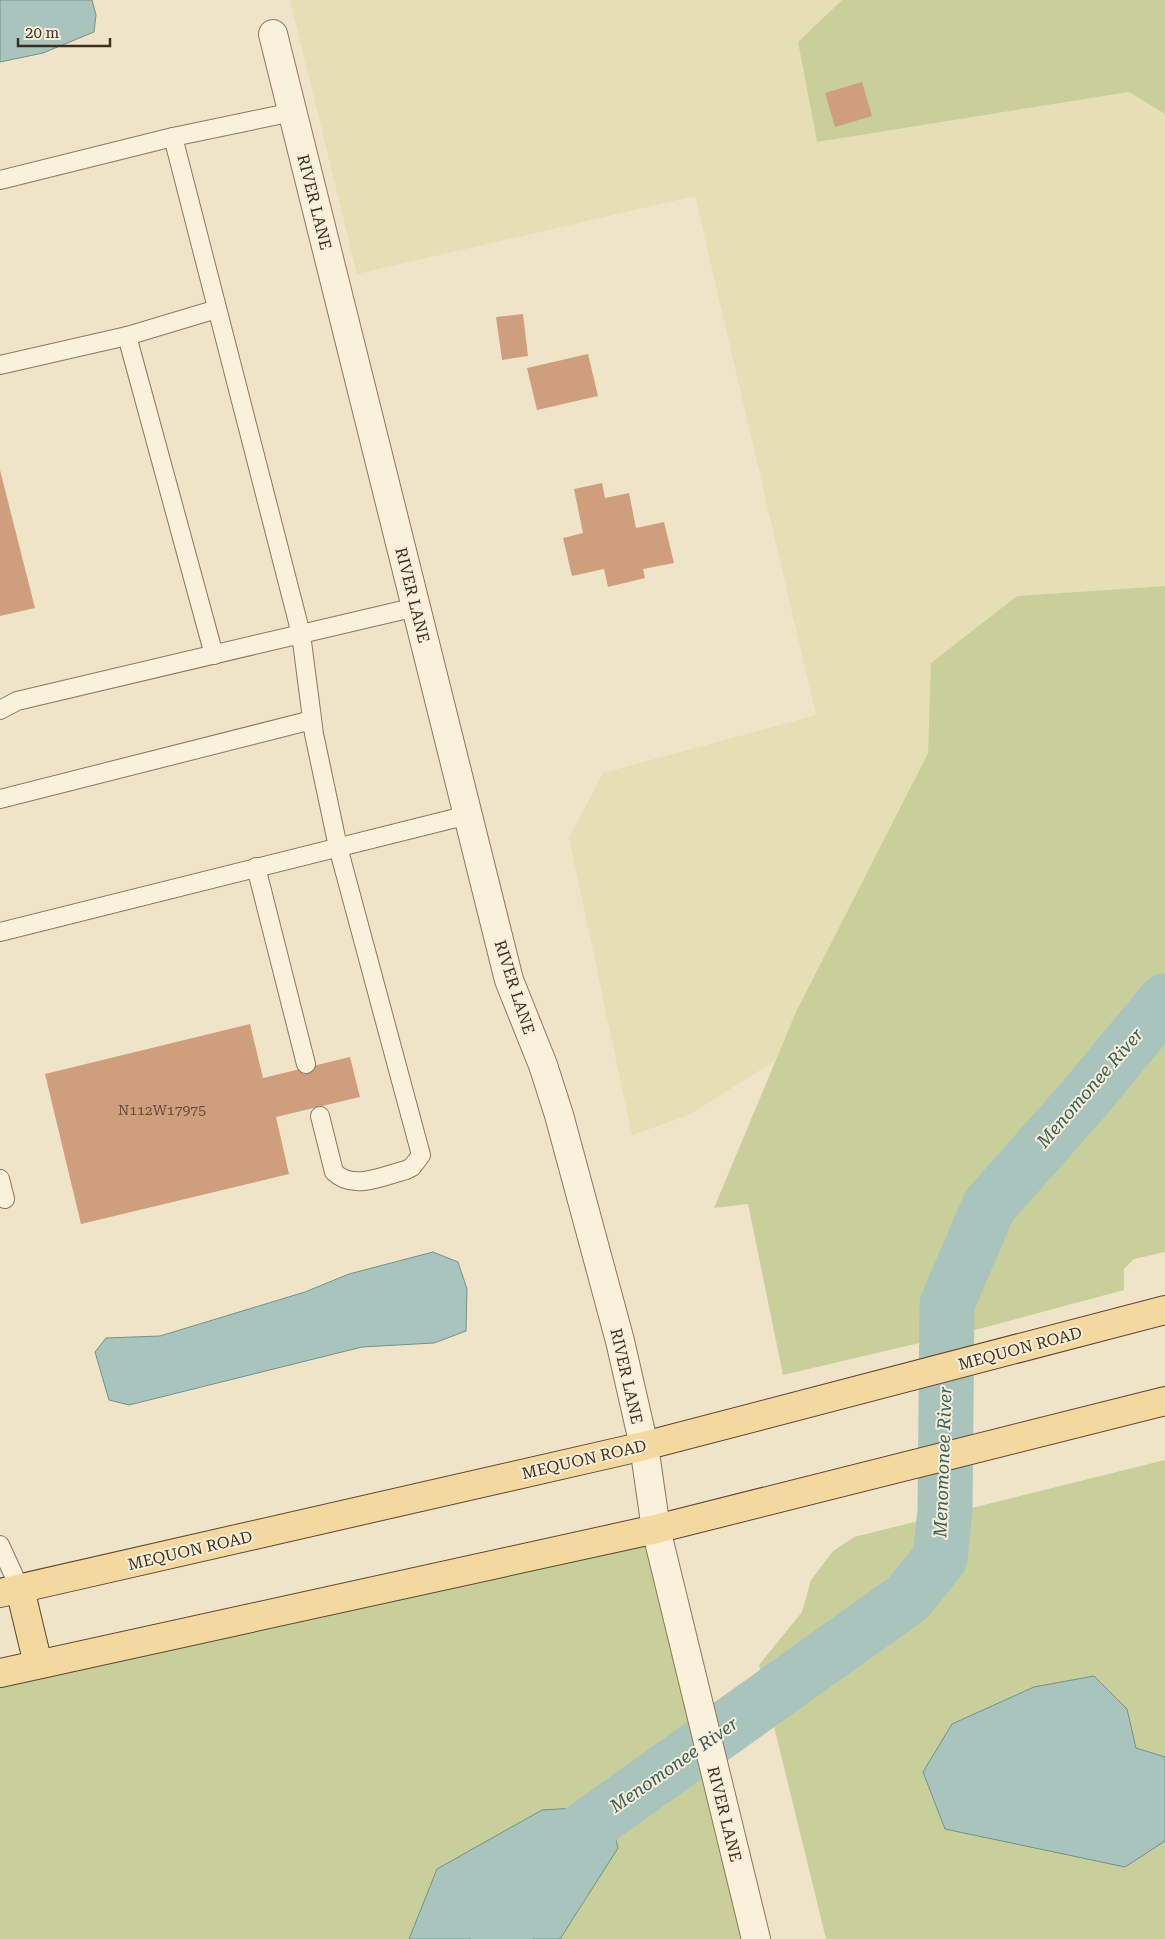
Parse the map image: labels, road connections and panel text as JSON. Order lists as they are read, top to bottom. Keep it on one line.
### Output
{"streets":{"main road":["MEQUON ROAD"],"street":["RIVER LANE"]},"crossings":[["RIVER LANE","MEQUON ROAD"]],"water":["Menomonee River"],"house_numbers":["N112W17975"],"scale_bar":"20 m"}
